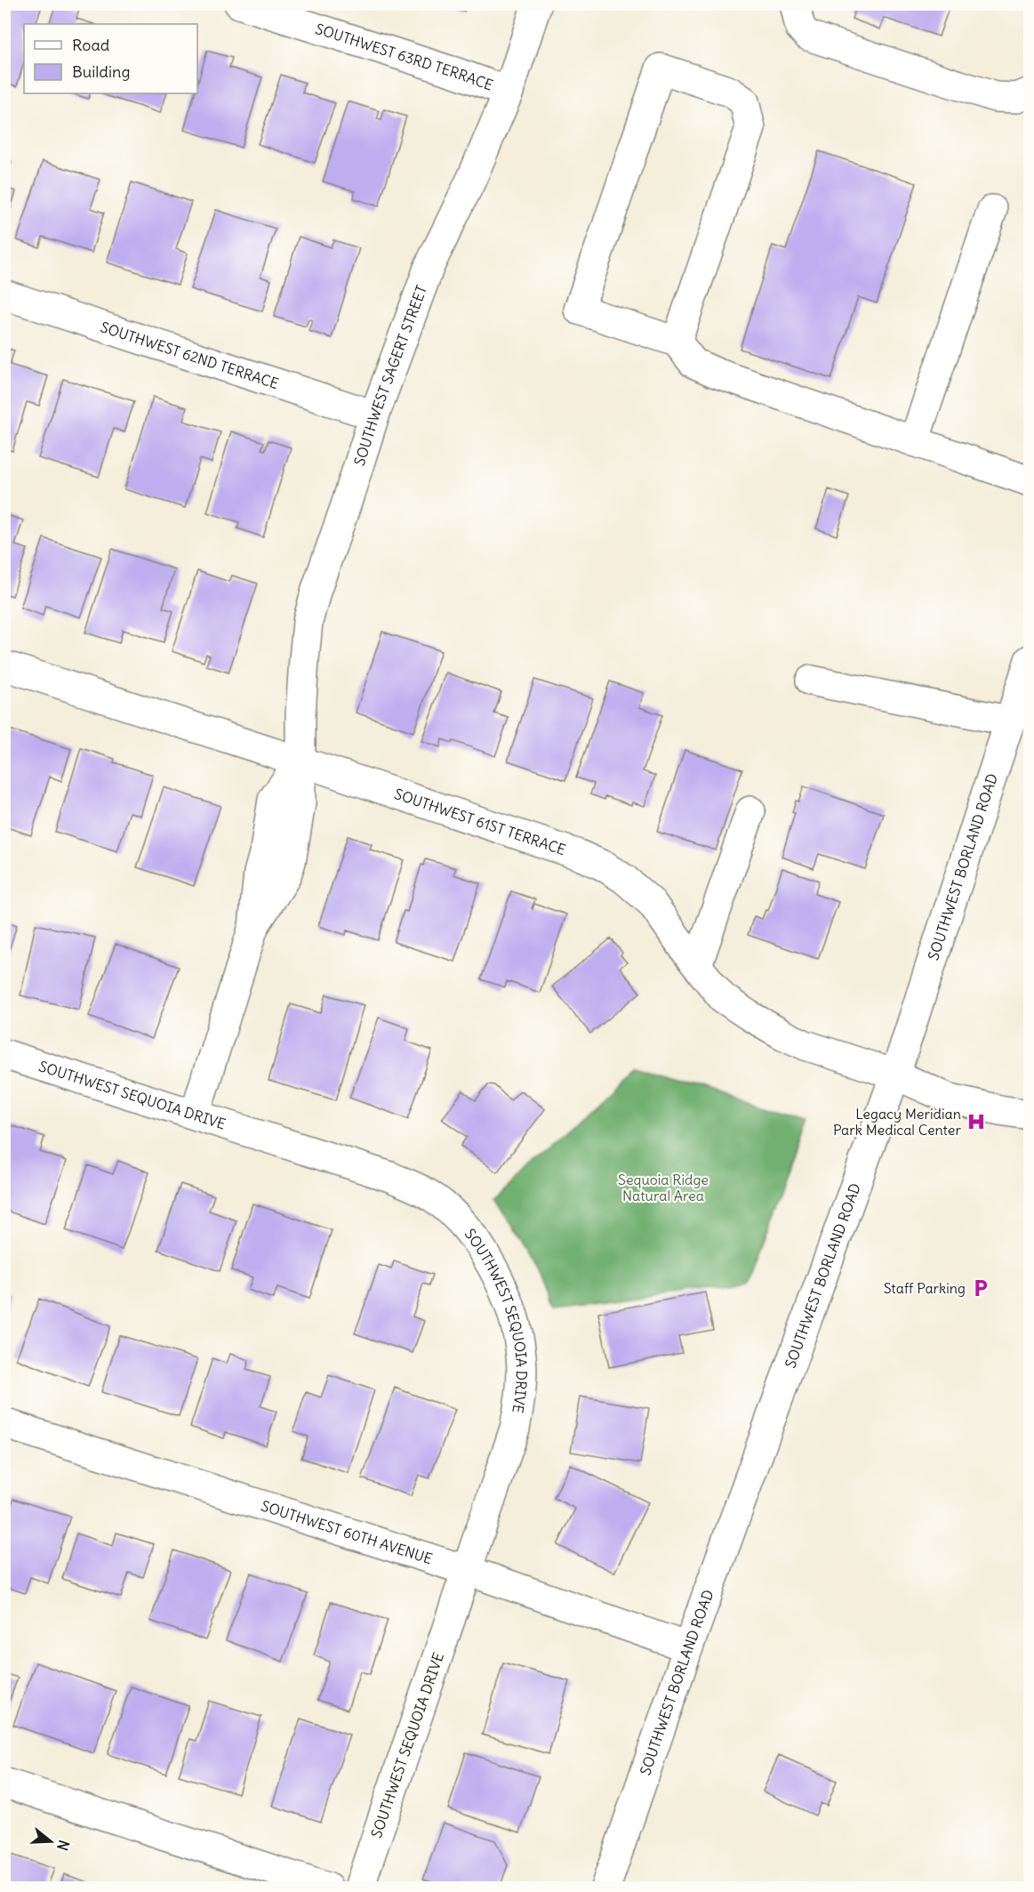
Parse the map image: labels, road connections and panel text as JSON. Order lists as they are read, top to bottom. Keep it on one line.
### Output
{"streets":{"street":["SOUTHWEST 63RD TERRACE","SOUTHWEST 62ND TERRACE","SOUTHWEST SAGERT STREET","SOUTHWEST 61ST TERRACE","SOUTHWEST BORLAND ROAD","SOUTHWEST SEQUOIA DRIVE","SOUTHWEST 60TH AVENUE"]},"crossings":[["SOUTHWEST 63RD TERRACE","SOUTHWEST SAGERT STREET"],["SOUTHWEST 62ND TERRACE","SOUTHWEST SAGERT STREET"],["SOUTHWEST SAGERT STREET","SOUTHWEST 61ST TERRACE"],["SOUTHWEST 61ST TERRACE","SOUTHWEST BORLAND ROAD"],["SOUTHWEST BORLAND ROAD","SOUTHWEST 60TH AVENUE"],["SOUTHWEST SEQUOIA DRIVE","SOUTHWEST 60TH AVENUE"]],"parks":["Sequoia Ridge Natural Area"],"places":{"hospital":["Legacy Meridian Park Medical Center"],"parking":["Staff Parking"]},"legend":["Road","Building"],"north":"right"}
